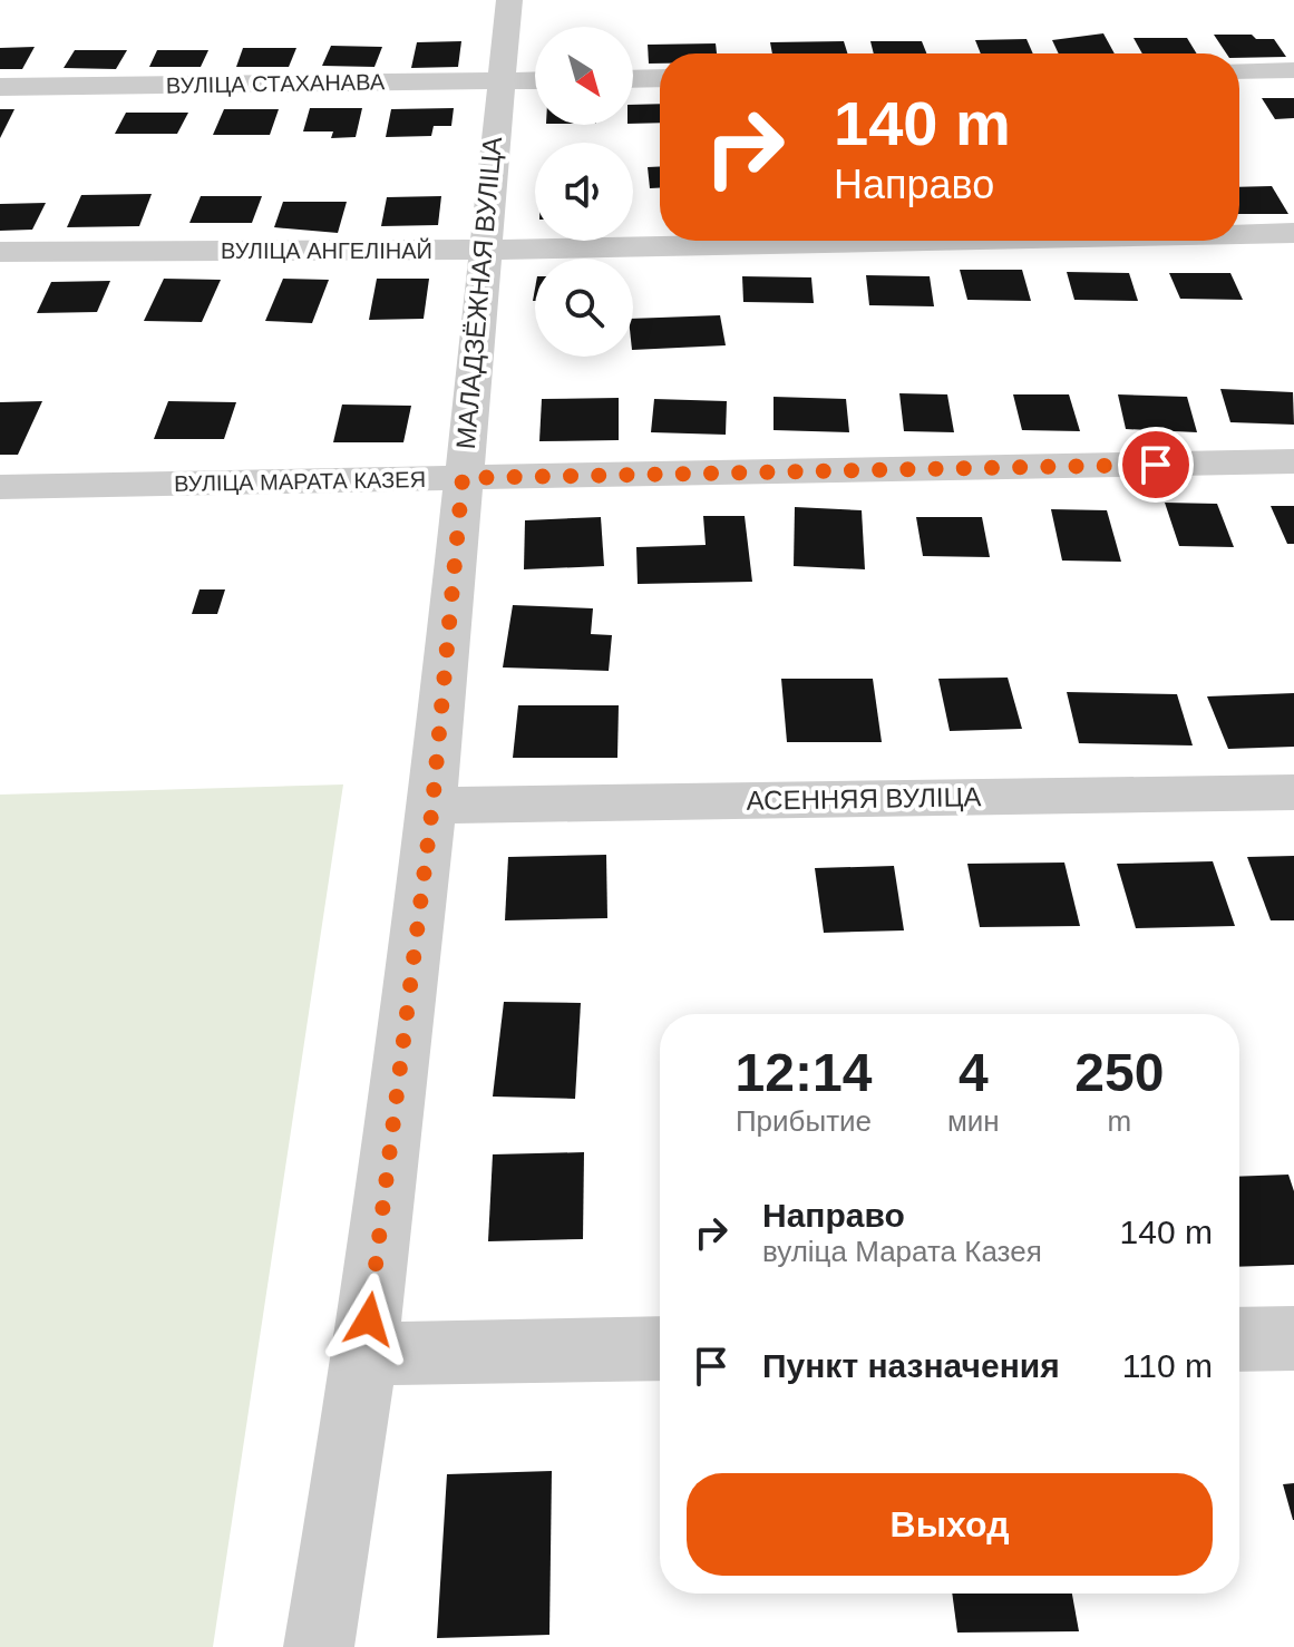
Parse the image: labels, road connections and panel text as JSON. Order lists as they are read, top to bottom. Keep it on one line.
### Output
{"streets":{"street":["ВУЛІЦА СТАХАНАВА","ВУЛІЦА АНГЕЛІНАЙ","МАЛАДЗЁЖНАЯ ВУЛІЦА","ВУЛІЦА МАРАТА КАЗЕЯ","АСЕННЯЯ ВУЛІЦА"]},"crossings":[["ВУЛІЦА СТАХАНАВА","МАЛАДЗЁЖНАЯ ВУЛІЦА"],["ВУЛІЦА АНГЕЛІНАЙ","МАЛАДЗЁЖНАЯ ВУЛІЦА"],["МАЛАДЗЁЖНАЯ ВУЛІЦА","ВУЛІЦА МАРАТА КАЗЕЯ"],["МАЛАДЗЁЖНАЯ ВУЛІЦА","АСЕННЯЯ ВУЛІЦА"]],"north":"bottom right","page":{"turn":["140 m","Направо"],"eta":["12:14","Прибытие","4","мин","250","m"],"list":[{"name":"Направо","note":"вуліца Марата Казея","value":"140 m"},{"name":"Пункт назначения","value":"110 m"}],"buttons":"Выход"}}
